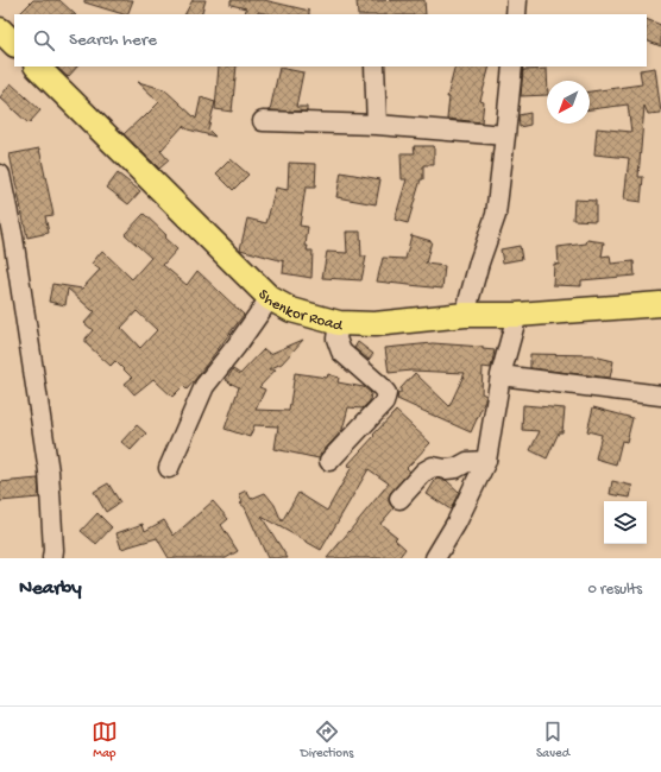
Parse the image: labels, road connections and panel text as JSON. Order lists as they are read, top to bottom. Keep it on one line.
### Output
{"streets":{"main road":["Shenkor Road"]},"north":"bottom left","page":{"search":"Search here","heading":["Nearby","0 results"],"nav":["Map","Directions","Saved"]}}
